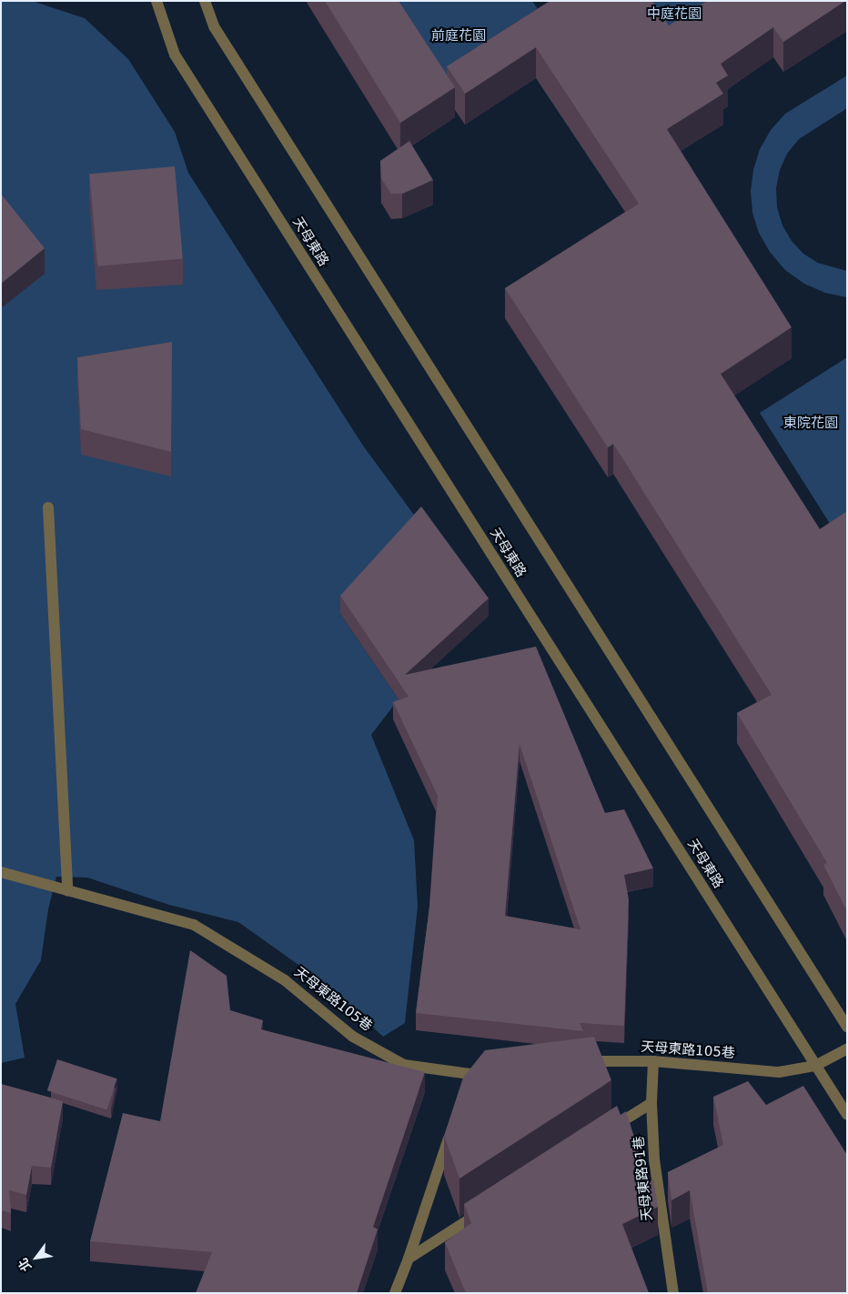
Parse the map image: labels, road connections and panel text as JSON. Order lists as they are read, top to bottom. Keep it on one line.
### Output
{"streets":{"street":["天母東路","天母東路105巷","天母東路91巷"]},"crossings":[["天母東路","天母東路105巷"],["天母東路105巷","天母東路91巷"]],"parks":["中庭花園","前庭花園","東院花園"],"north":"bottom left"}
